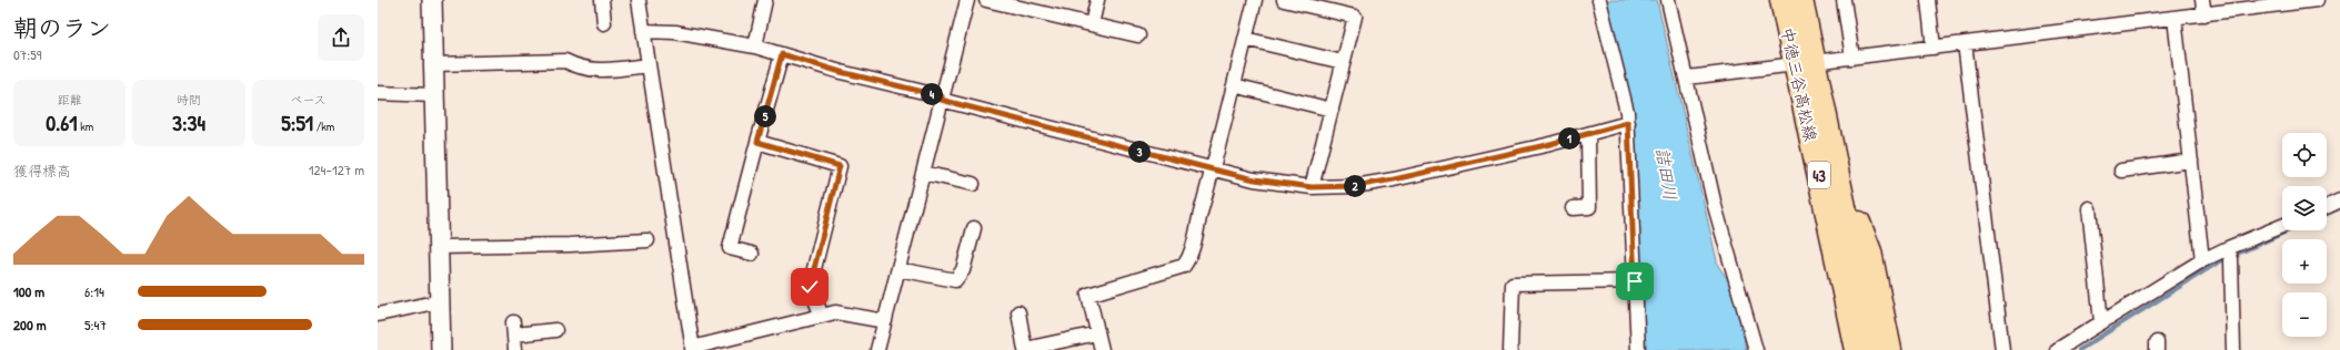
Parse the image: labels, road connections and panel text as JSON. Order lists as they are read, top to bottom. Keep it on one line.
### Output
{"streets":{"main road":["中徳三谷高松線","43"]},"water":["詰田川"],"page":{"heading":["朝のラン","07:59"],"stats":[["距離","0.61 km"],["時間","3:34"],["ペース","5:51 /km"]],"pins":["4","5","1","3","2"],"map_buttons":["+","−"],"chart":["獲得標高","124–127 m"],"list":[{"name":"100 m","note":"6:14"},{"name":"200 m","note":"5:47"}]}}
